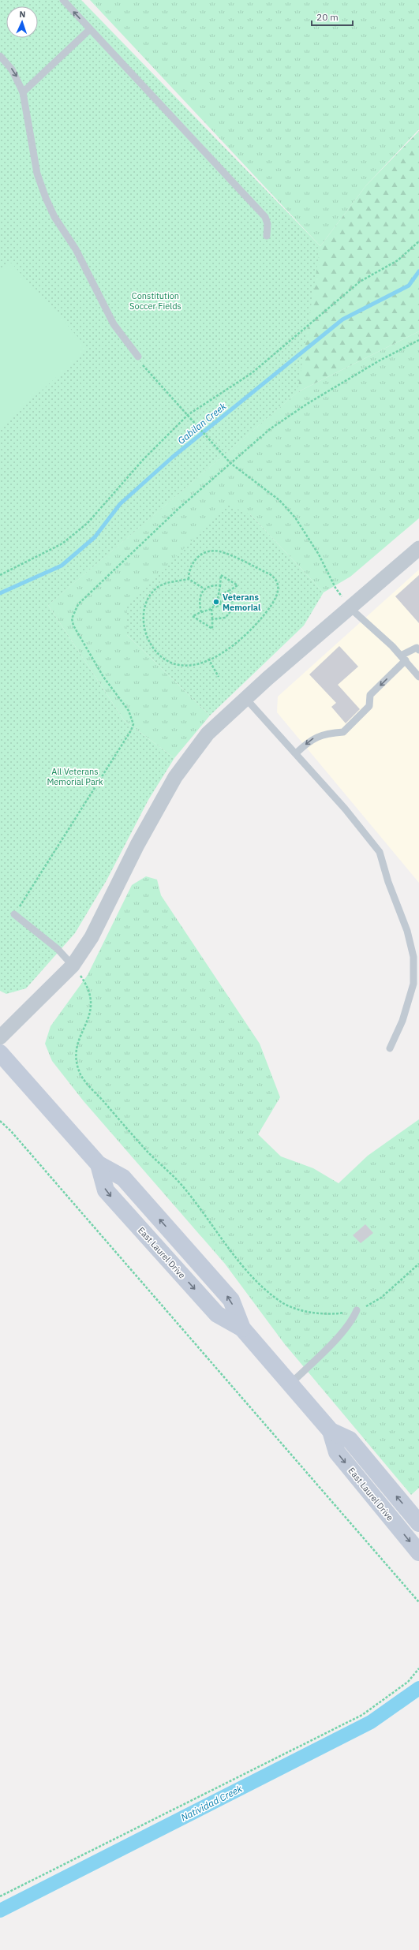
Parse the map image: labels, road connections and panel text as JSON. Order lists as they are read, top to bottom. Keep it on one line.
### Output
{"streets":{"main road":["East Laurel Drive"]},"water":["Gabilan Creek","Natividad Creek"],"parks":["Constitution Soccer Fields","All Veterans Memorial Park"],"places":["Veterans Memorial"],"scale_bar":"20 m","north":"top"}
